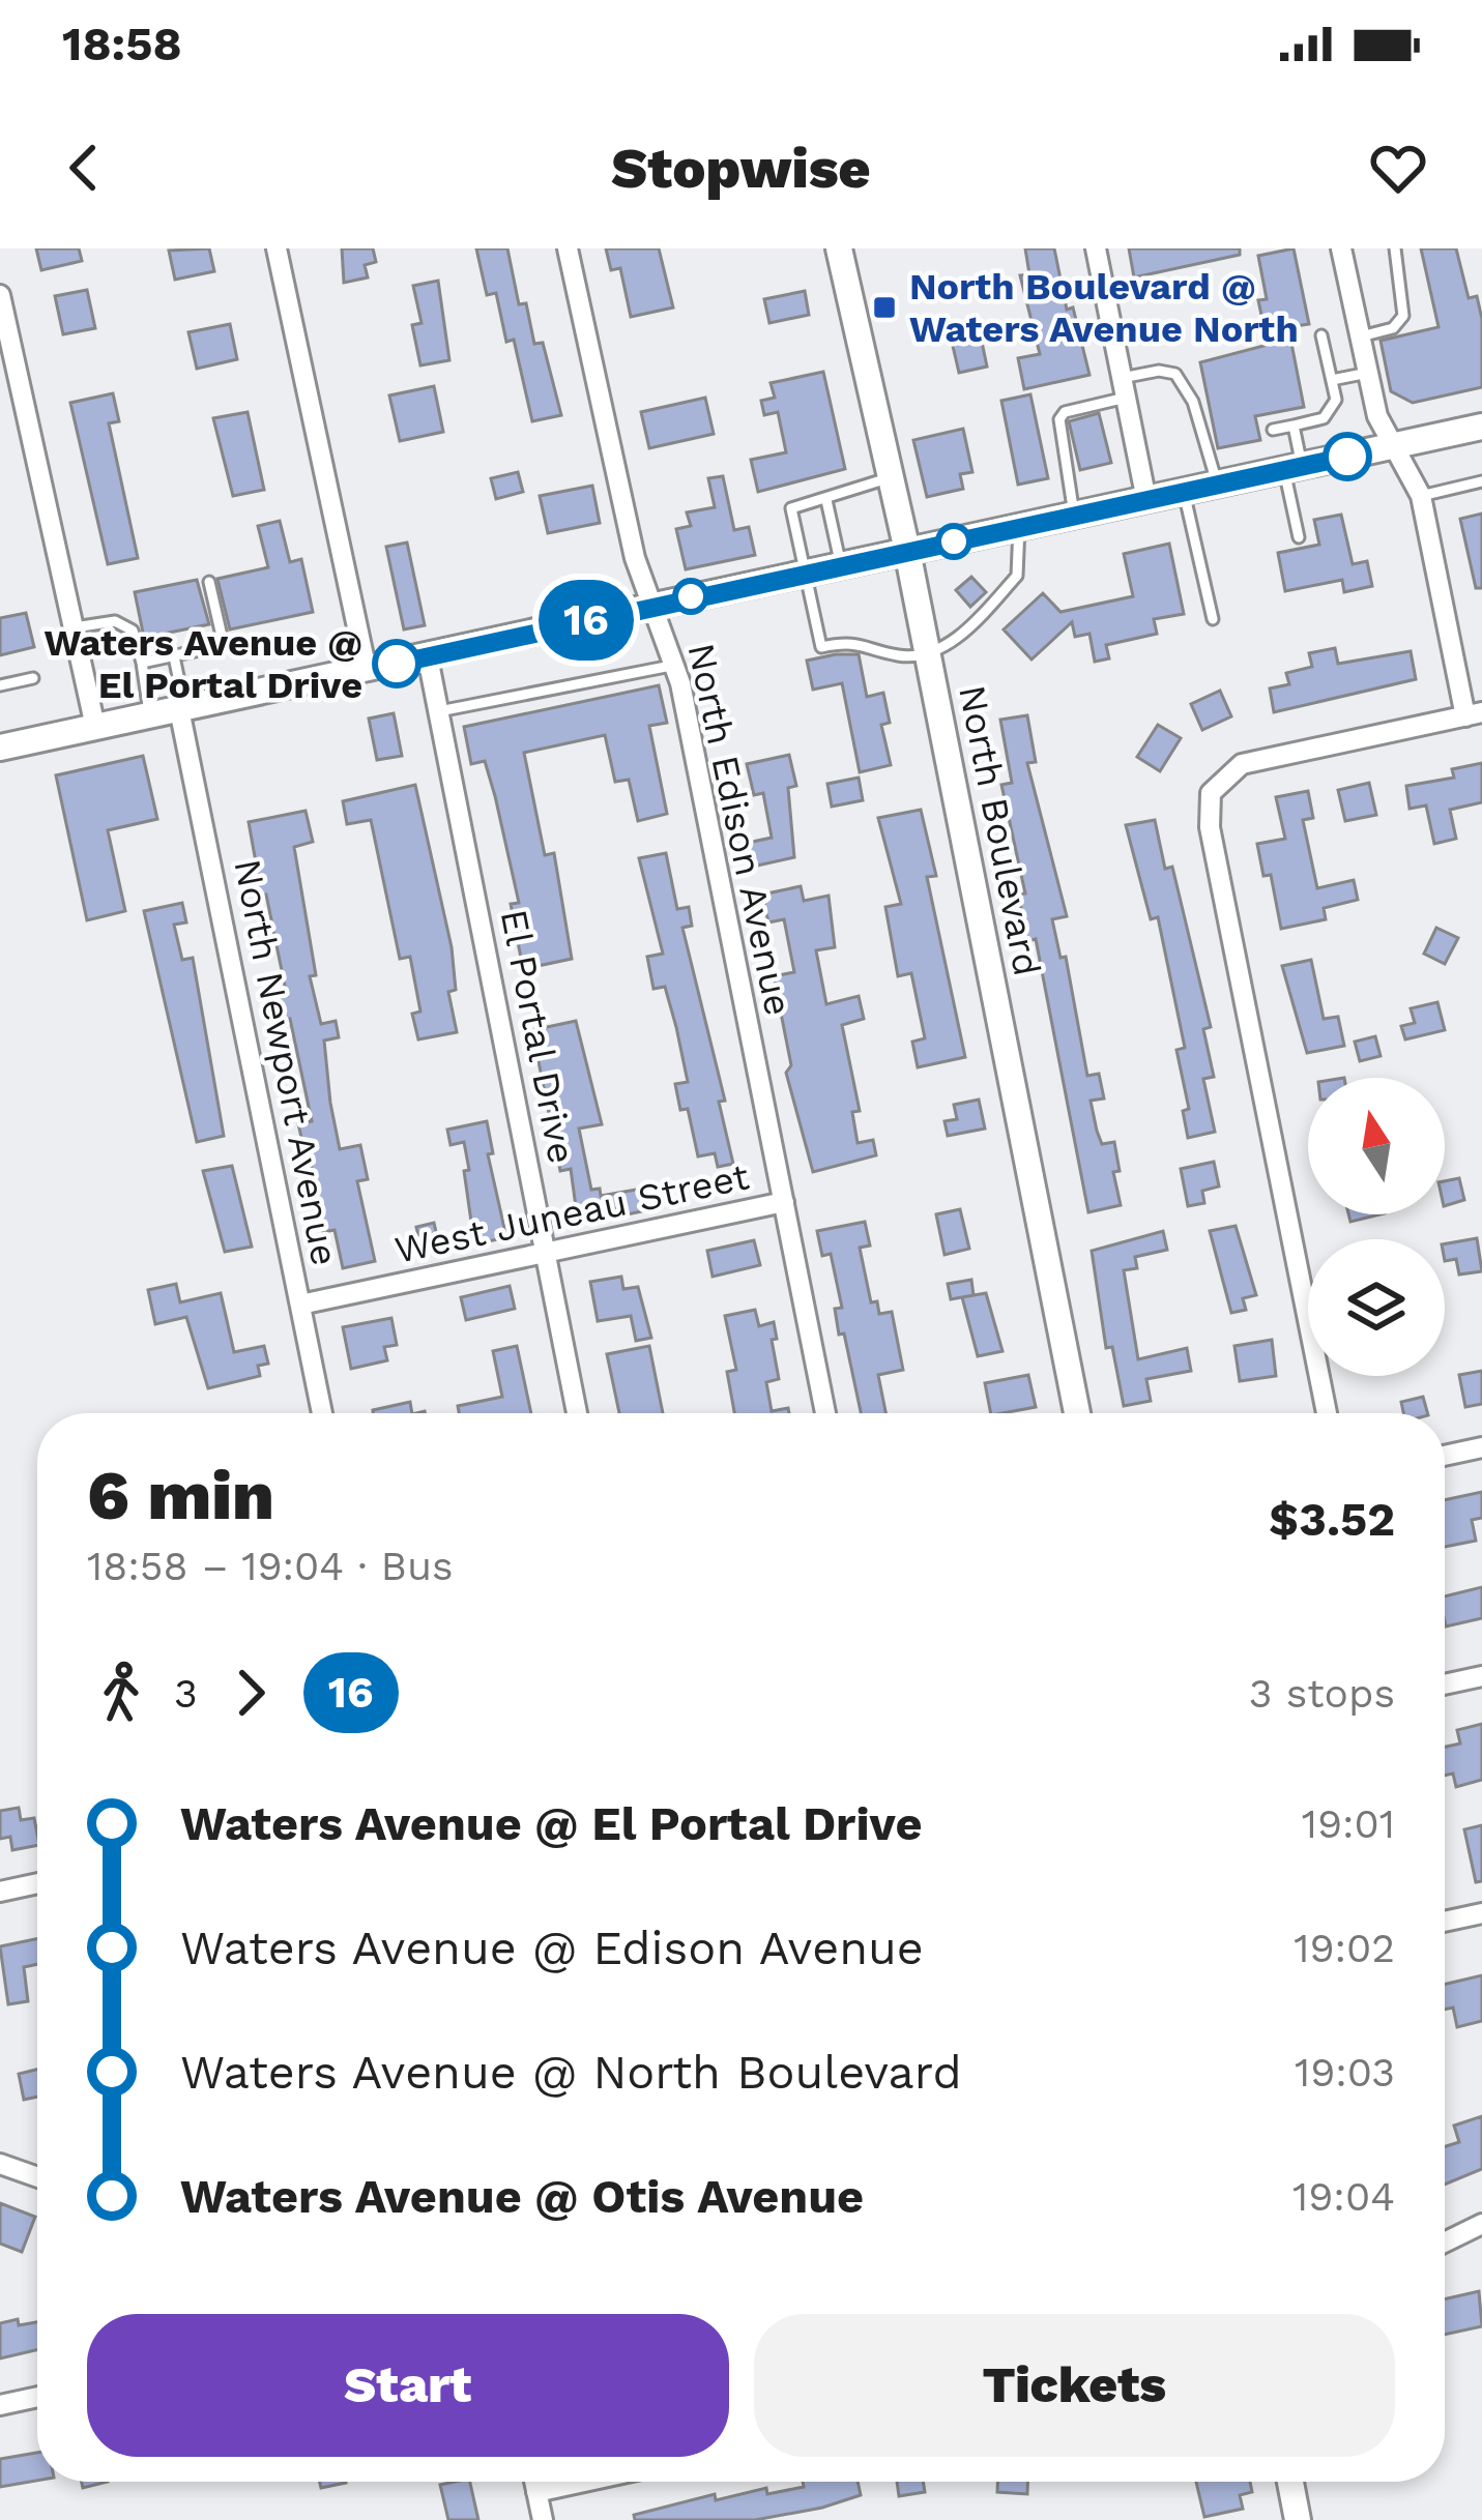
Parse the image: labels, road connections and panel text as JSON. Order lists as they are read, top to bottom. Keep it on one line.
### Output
{"streets":{"main road":["North Boulevard"],"street":["North Edison Avenue","El Portal Drive","North Newport Avenue","West Juneau Street"]},"crossings":[["North Edison Avenue","West Juneau Street"],["El Portal Drive","West Juneau Street"],["North Newport Avenue","West Juneau Street"]],"places":{"transit":["North Boulevard @ Waters Avenue North"],"other":["Waters Avenue @ El Portal Drive"]},"lines":["bus line 16"],"north":"top","page":{"status":"18:58","header":"Stopwise","on_map":"16","heading":["6 min","18:58 – 19:04 · Bus","$3.52"],"legs":["3","16","3 stops"],"list":[{"name":"Waters Avenue @ El Portal Drive","value":"19:01"},{"name":"Waters Avenue @ Edison Avenue","value":"19:02"},{"name":"Waters Avenue @ North Boulevard","value":"19:03"},{"name":"Waters Avenue @ Otis Avenue","value":"19:04"}],"buttons":["Start","Tickets"]}}
